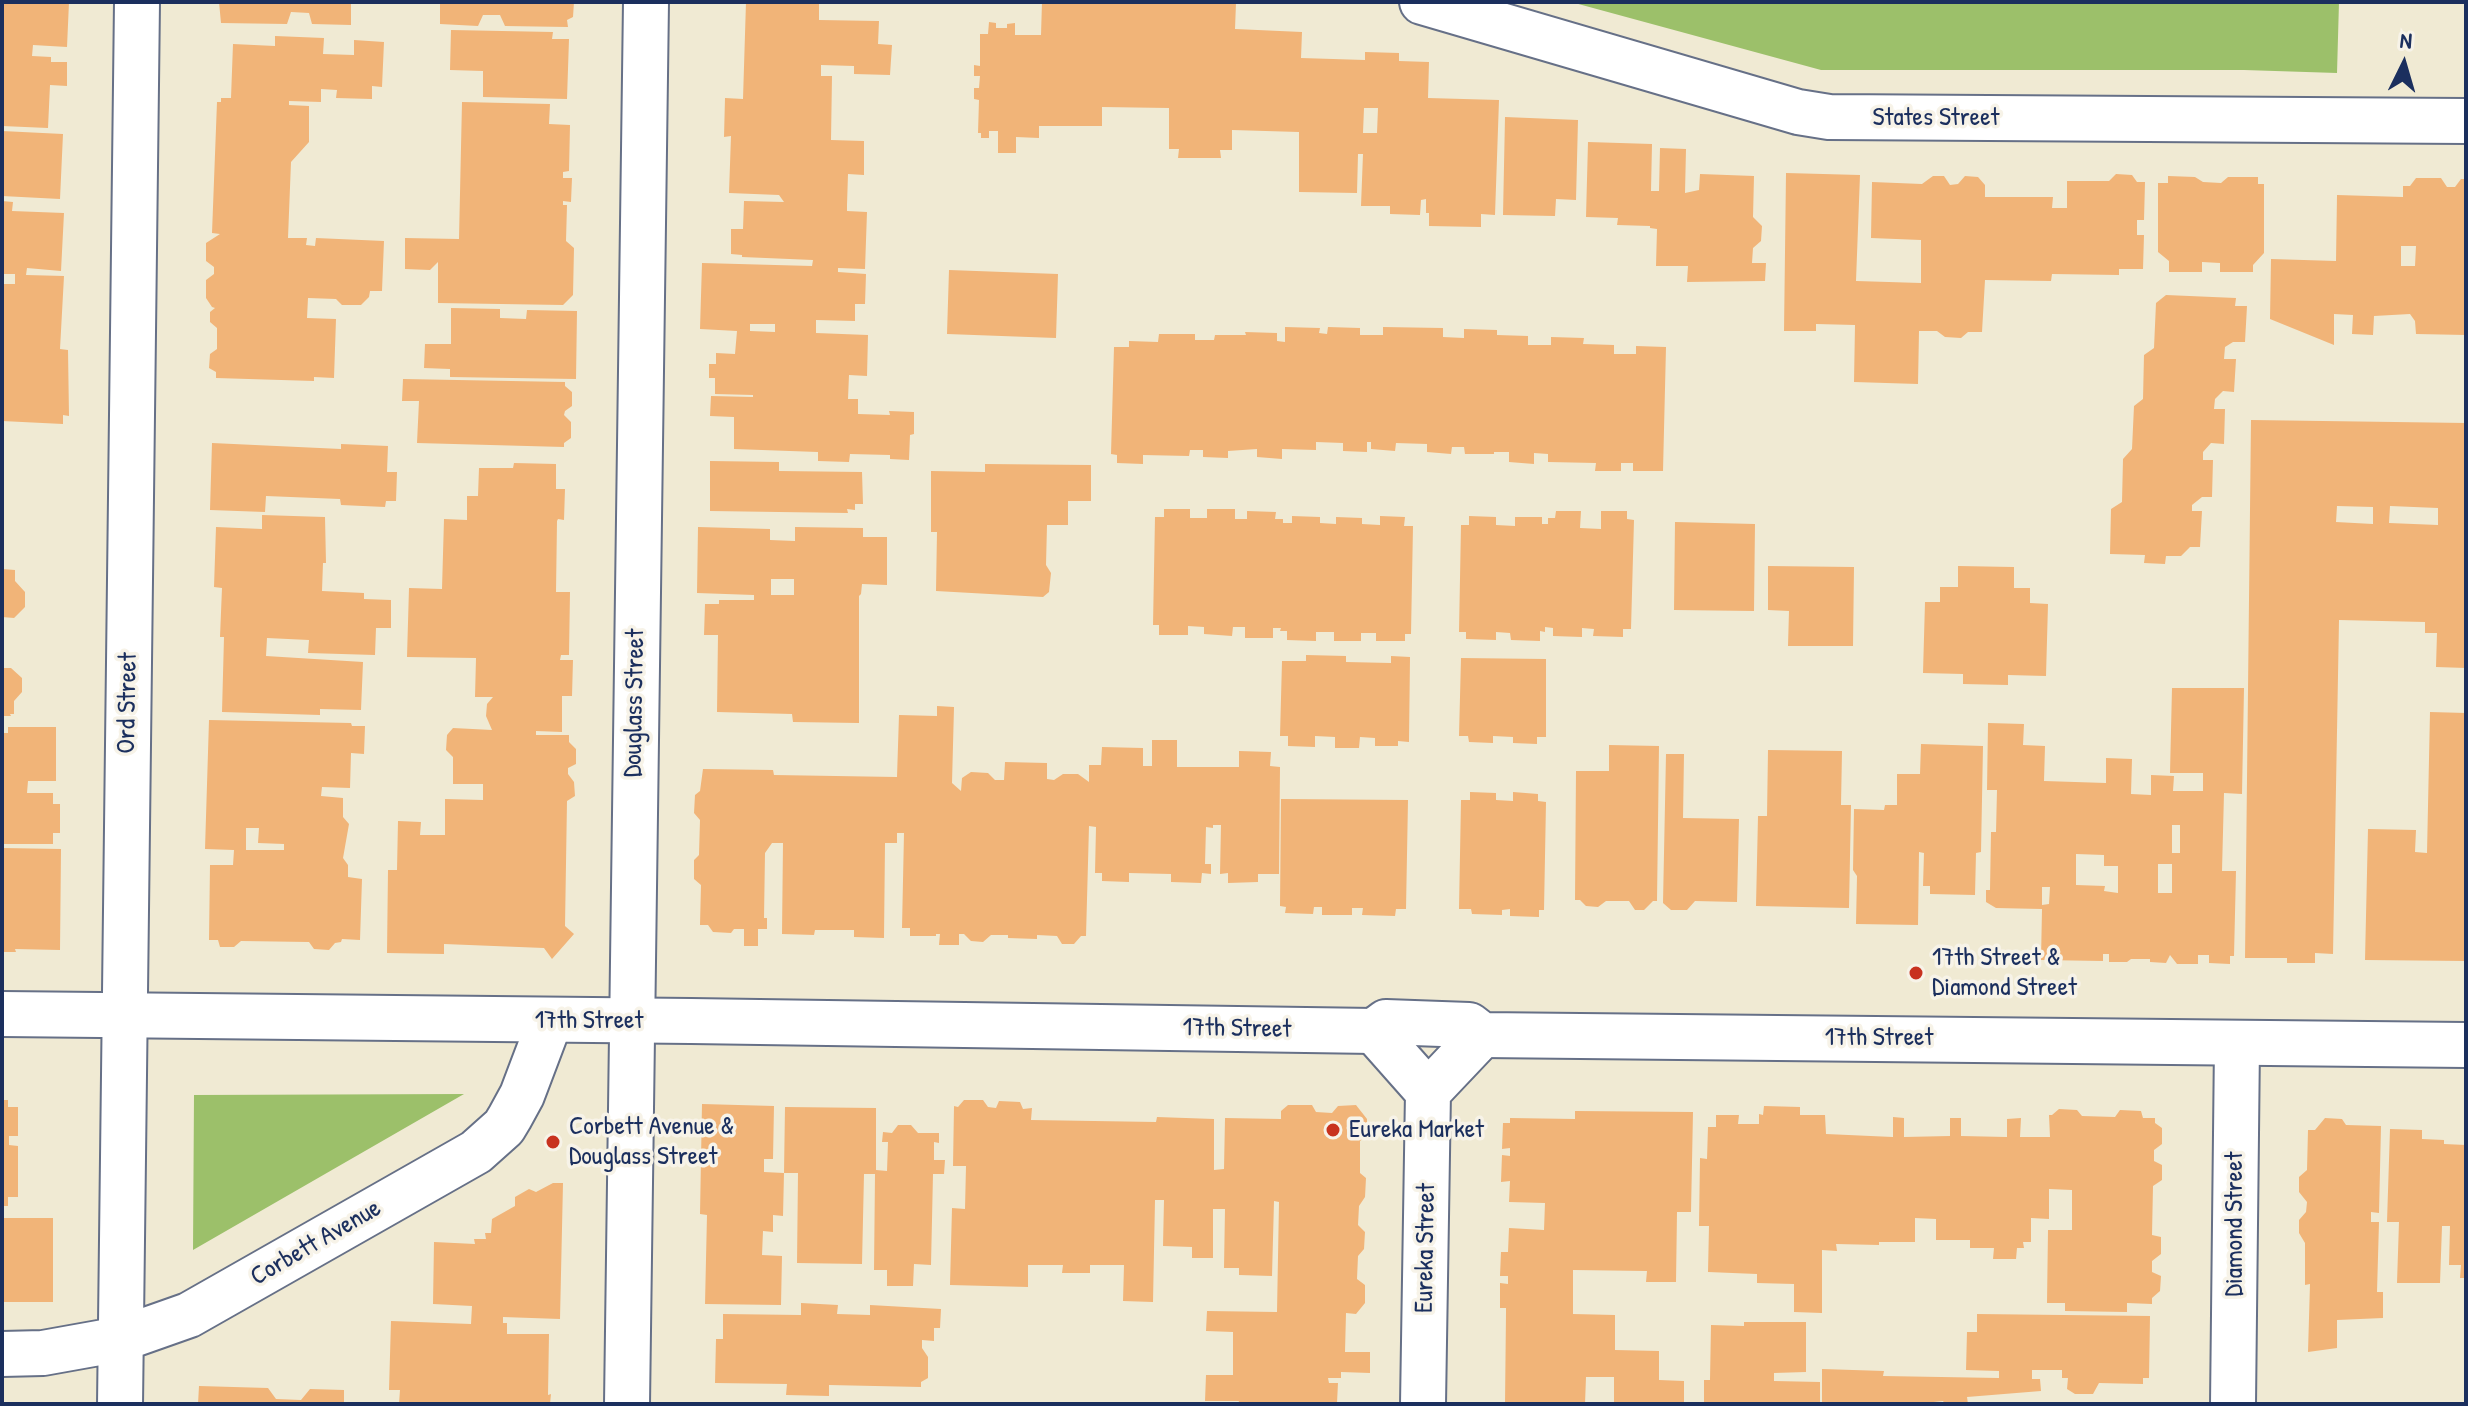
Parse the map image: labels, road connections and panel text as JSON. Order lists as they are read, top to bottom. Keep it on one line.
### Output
{"streets":{"street":["States Street","Ord Street","Douglass Street","17th Street","Diamond Street","Corbett Avenue","Eureka Street"]},"crossings":[["Ord Street","17th Street"],["Ord Street","Corbett Avenue"],["Douglass Street","17th Street"],["17th Street","Diamond Street"],["17th Street","Corbett Avenue"]],"places":["17th Street & Diamond Street","Eureka Market","Corbett Avenue & Douglass Street"],"north":"top"}
